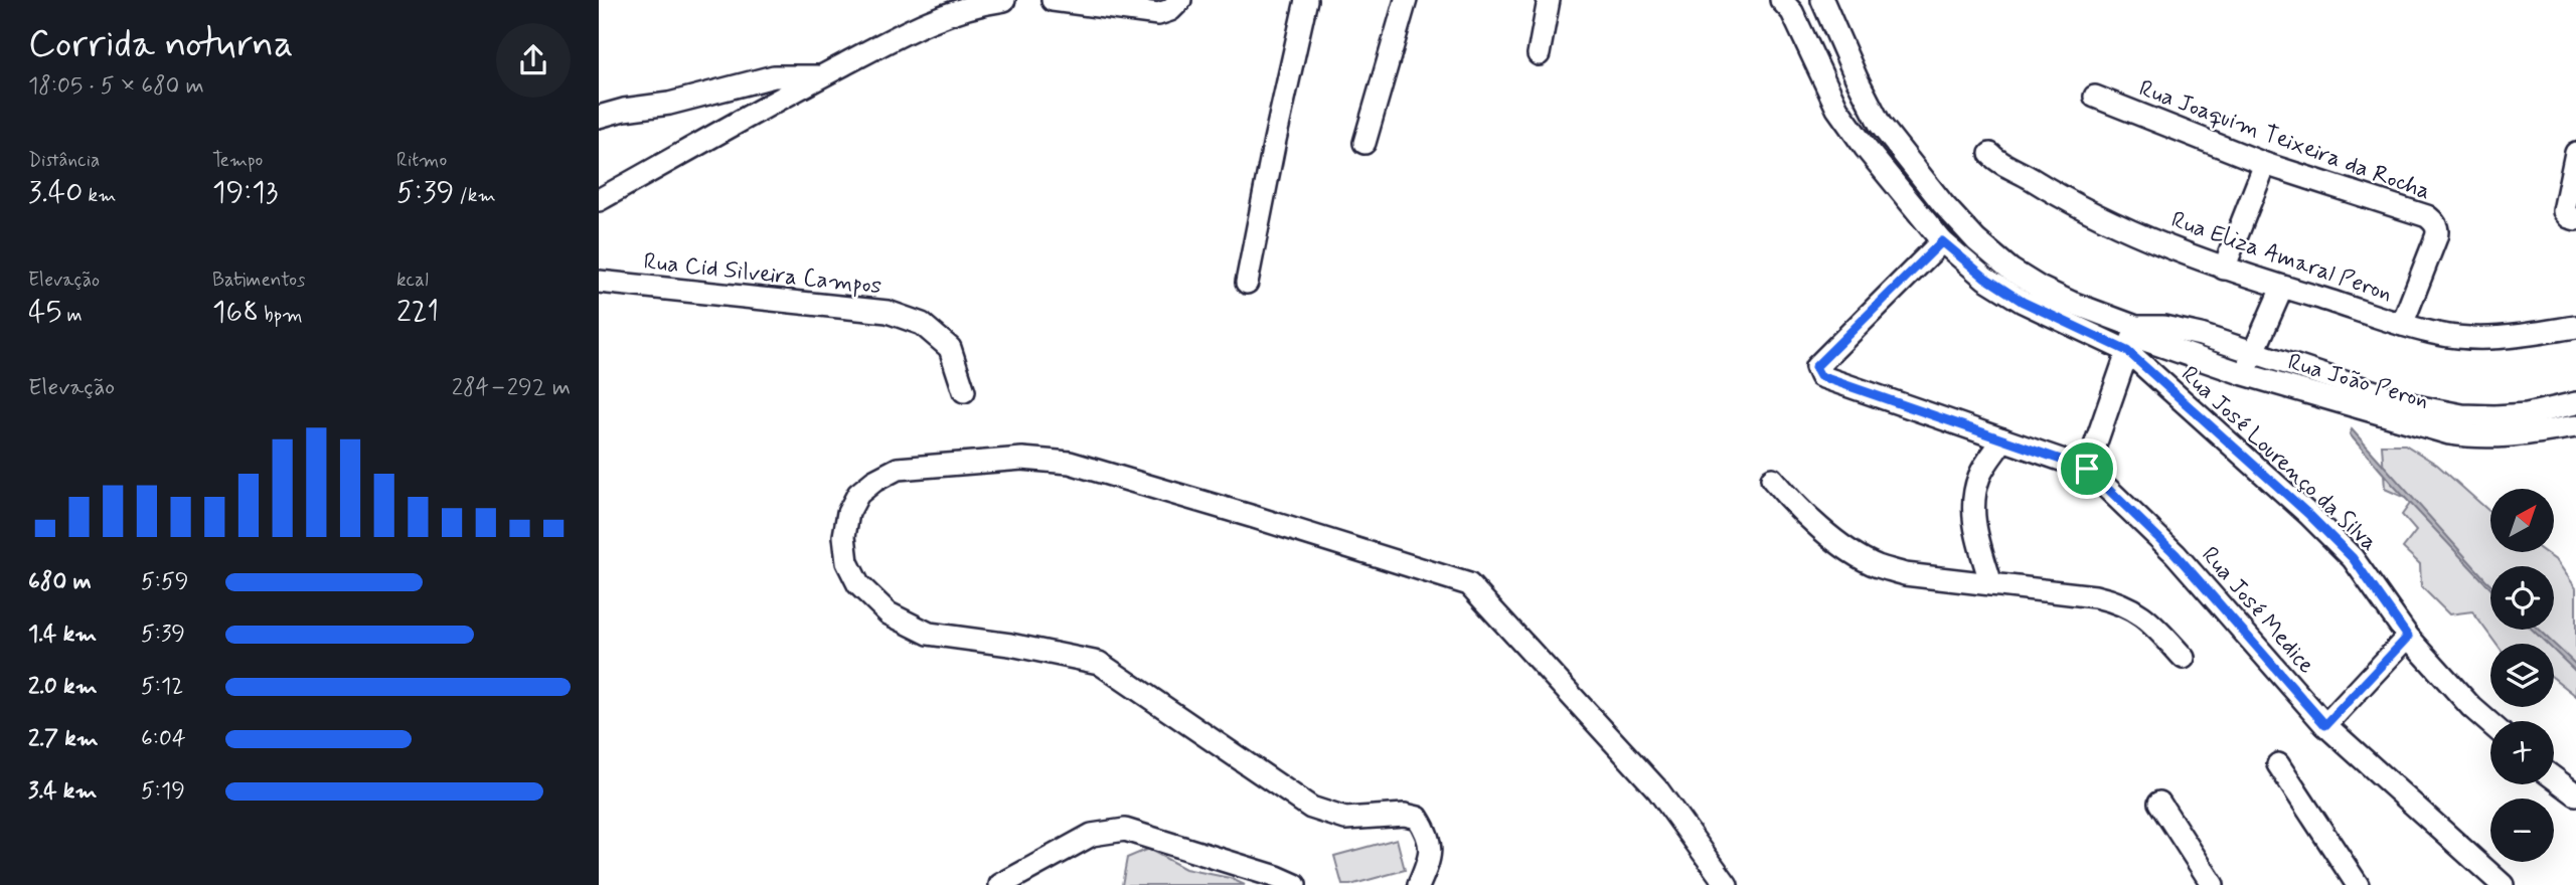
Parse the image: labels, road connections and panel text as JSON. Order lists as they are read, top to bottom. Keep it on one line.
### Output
{"streets":{"street":["Rua Joaquim Teixeira da Rocha","Rua Eliza Amaral Peron","Rua Cid Silveira Campos","Rua João Peron","Rua José Lourenço da Silva","Rua José Medice"]},"crossings":[["Rua Joaquim Teixeira da Rocha","Rua Eliza Amaral Peron"],["Rua João Peron","Rua José Lourenço da Silva"]],"north":"top right","page":{"heading":["Corrida noturna","18:05 · 5 × 680 m"],"stats":[["Distância","3.40 km"],["Tempo","19:13"],["Ritmo","5:39 /km"],["Elevação","45 m"],["Batimentos","168 bpm"],["kcal","221"]],"chart":["Elevação","284–292 m"],"map_buttons":["+","−"],"list":[{"name":"680 m","note":"5:59"},{"name":"1.4 km","note":"5:39"},{"name":"2.0 km","note":"5:12"},{"name":"2.7 km","note":"6:04"},{"name":"3.4 km","note":"5:19"}]}}
